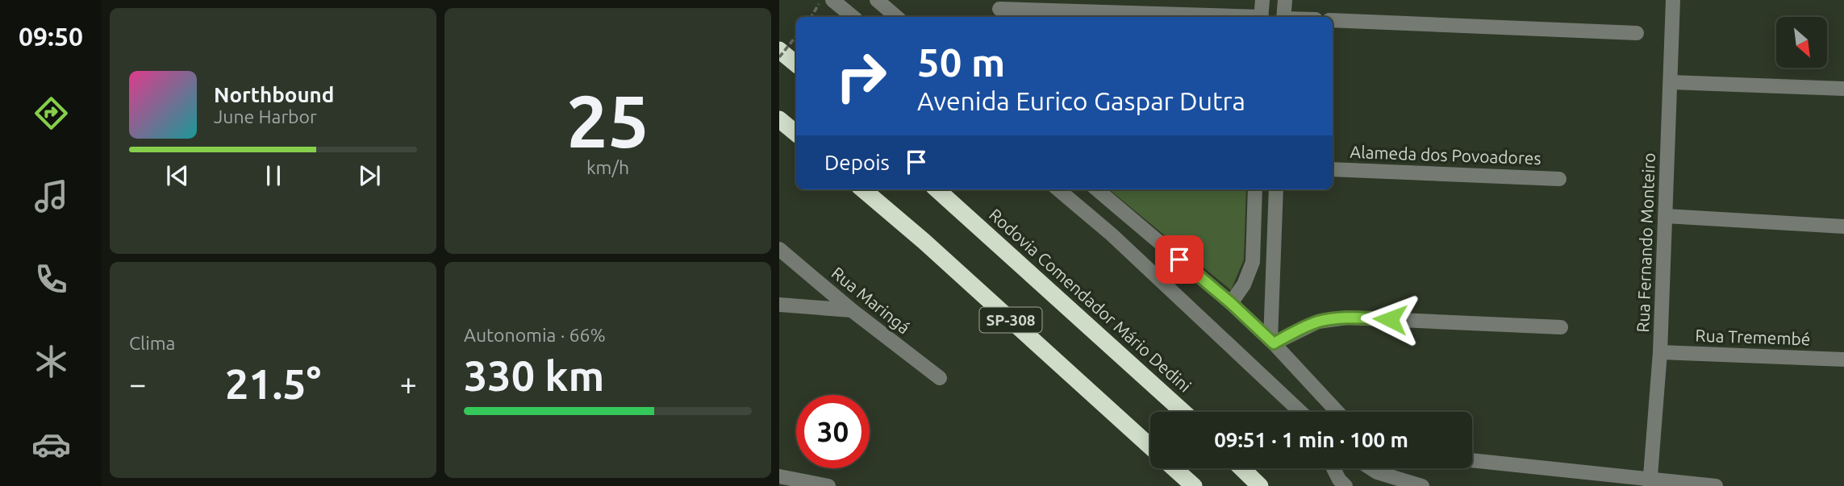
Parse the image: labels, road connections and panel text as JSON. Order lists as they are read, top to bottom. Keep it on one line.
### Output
{"streets":{"highway":["Rodovia Comendador Mário Dedini","SP-308"],"street":["Alameda dos Povoadores","Rua Fernando Monteiro","Rua Maringá","Rua Tremembé"]},"crossings":[["Rua Fernando Monteiro","Rua Tremembé"]],"north":"bottom right","page":{"tabs":"09:50","tile":[["25","km/h"],"Clima",["Autonomia · 66%","330 km"]],"turn":["50 m","Avenida Eurico Gaspar Dutra"],"song":["Northbound","June Harbor"],"then":"Depois","heat":["−","21.5°","+"],"limit":"30","trip":"09:51 · 1 min · 100 m"}}
